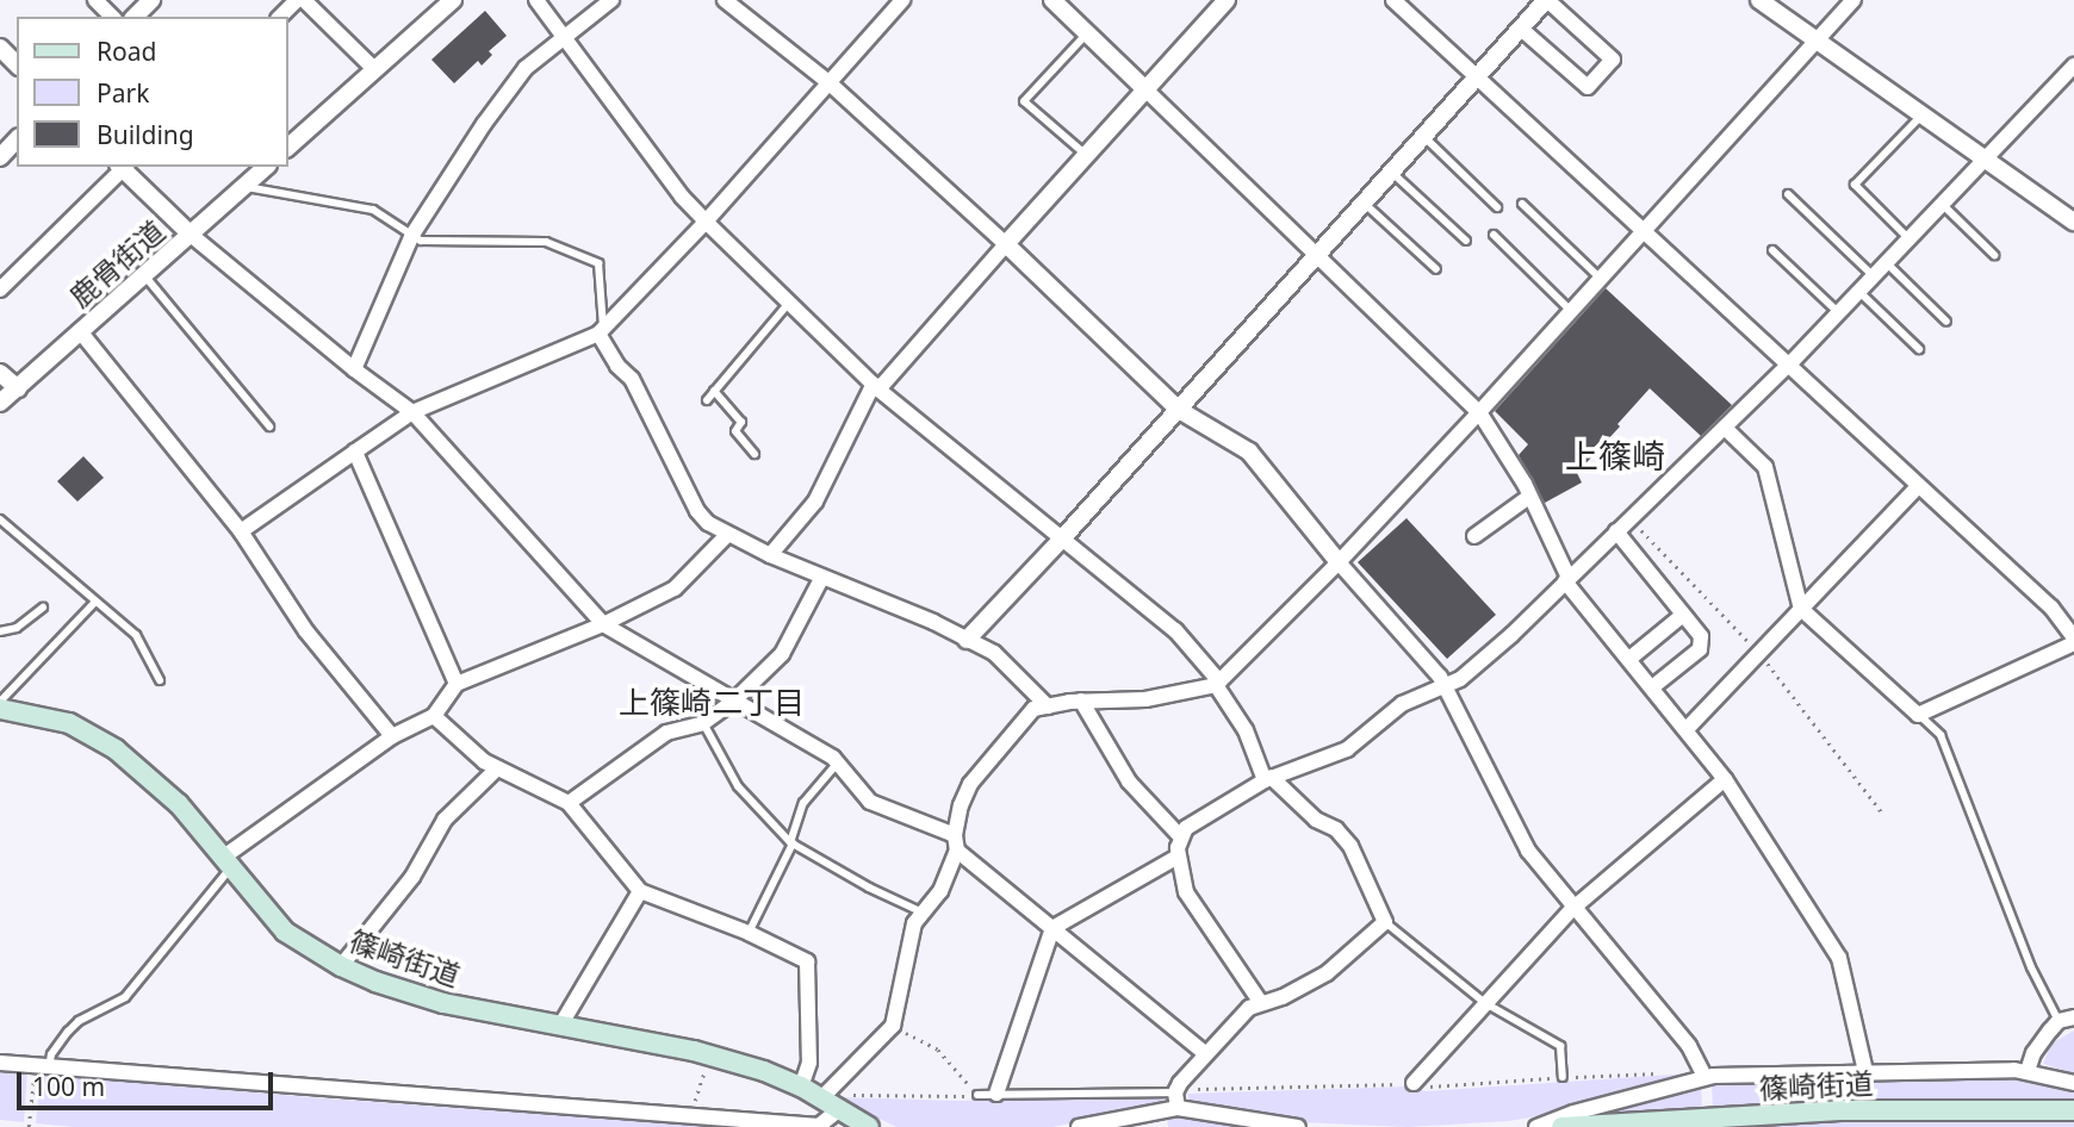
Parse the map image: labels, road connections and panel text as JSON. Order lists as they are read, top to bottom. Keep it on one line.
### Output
{"streets":{"main road":["篠崎街道"],"street":["鹿骨街道"]},"districts":["上篠崎","上篠崎二丁目"],"legend":["Road","Park","Building"],"scale_bar":"100 m"}
